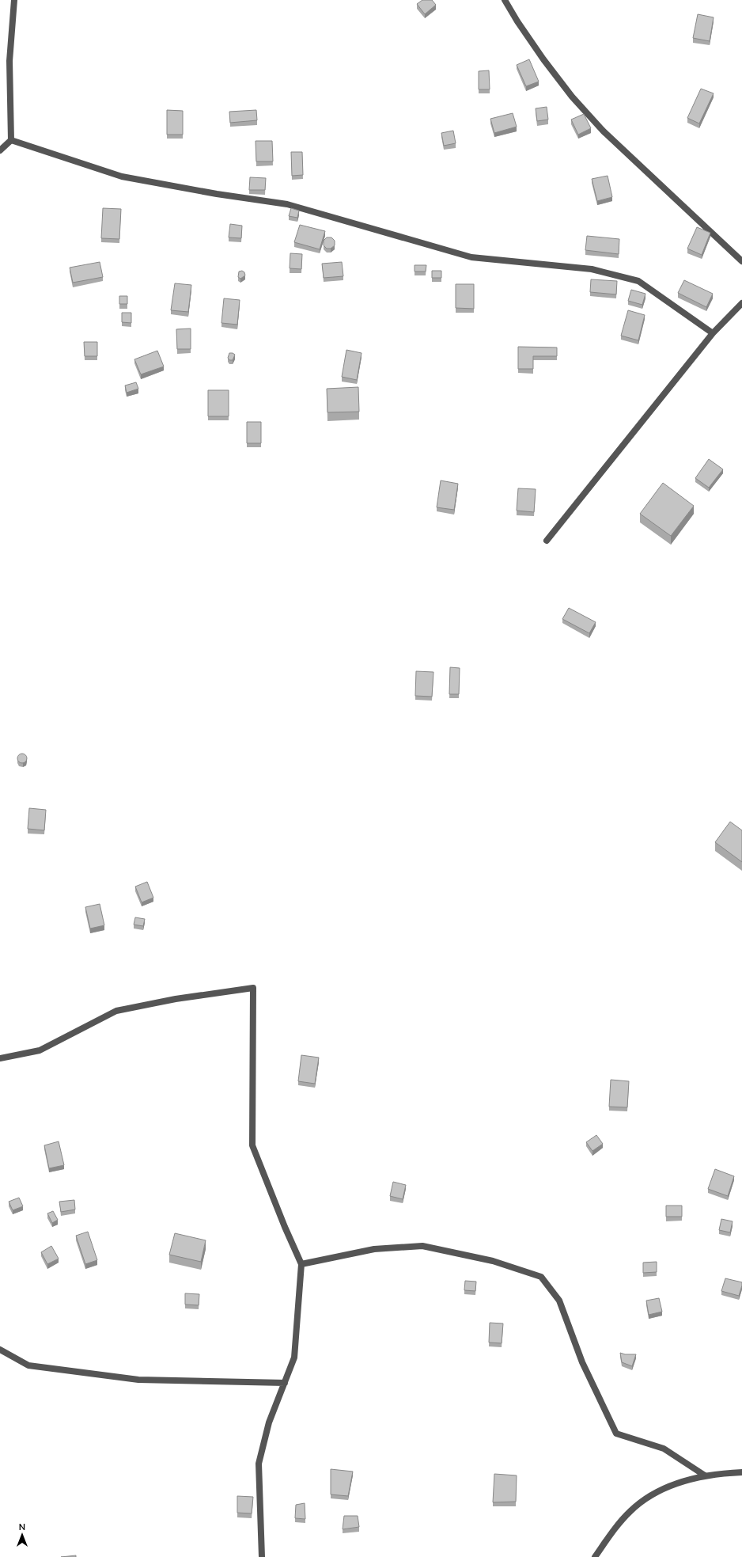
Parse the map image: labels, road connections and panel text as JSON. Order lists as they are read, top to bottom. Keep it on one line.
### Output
{"north":"top"}
